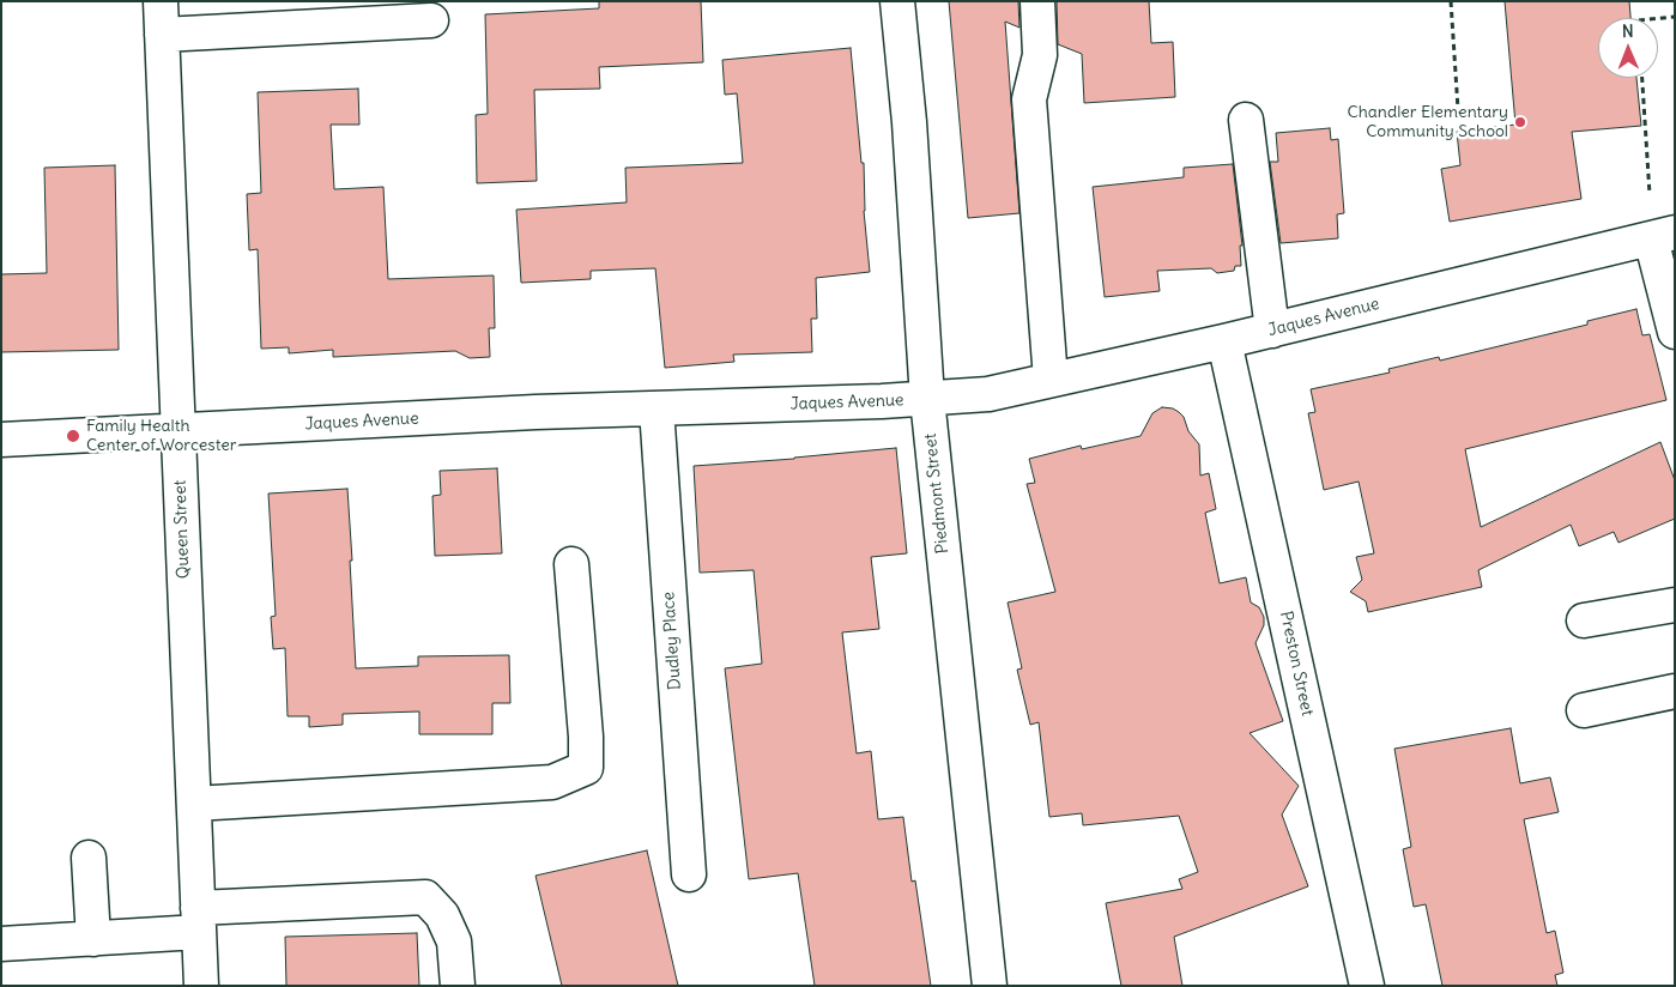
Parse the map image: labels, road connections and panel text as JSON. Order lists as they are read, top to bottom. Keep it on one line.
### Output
{"streets":{"street":["Jaques Avenue","Piedmont Street","Queen Street","Dudley Place","Preston Street"]},"crossings":[["Jaques Avenue","Piedmont Street"],["Jaques Avenue","Queen Street"],["Jaques Avenue","Dudley Place"],["Jaques Avenue","Preston Street"]],"places":["Chandler Elementary Community School","Family Health Center of Worcester"],"north":"top"}
